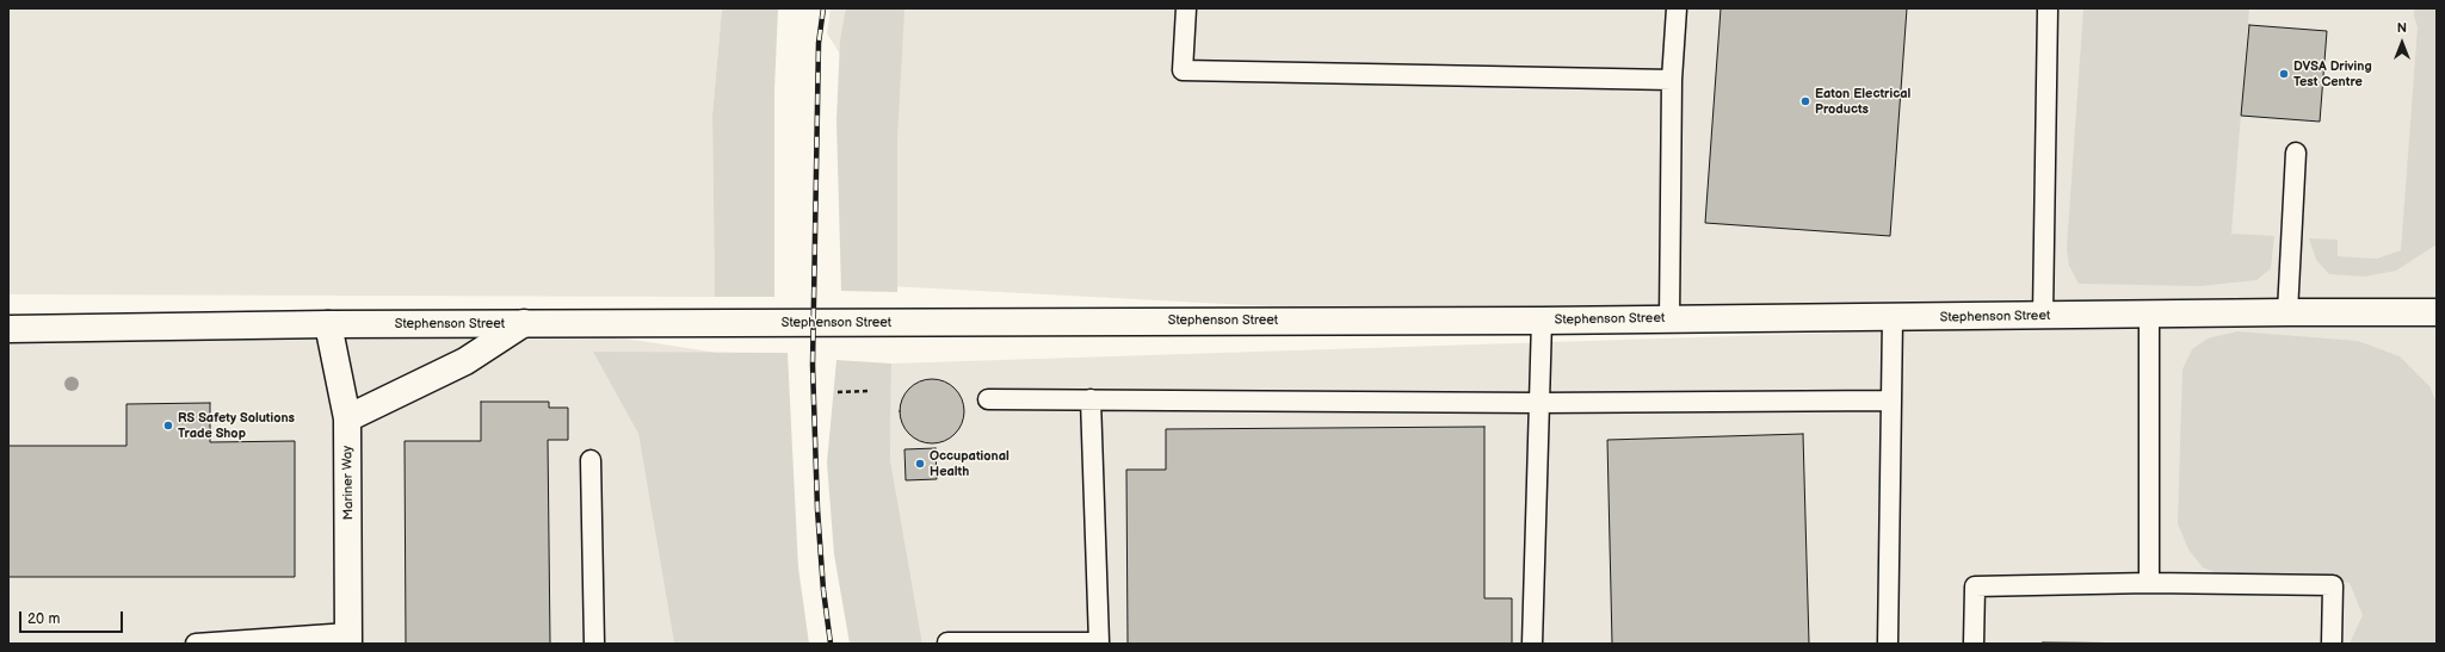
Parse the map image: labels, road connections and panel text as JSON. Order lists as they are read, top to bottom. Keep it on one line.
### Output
{"streets":{"street":["Stephenson Street","Mariner Way"]},"crossings":[["Stephenson Street","Mariner Way"]],"places":["DVSA Driving Test Centre","Eaton Electrical Products","RS Safety Solutions Trade Shop","Occupational Health"],"scale_bar":"20 m","north":"top"}
